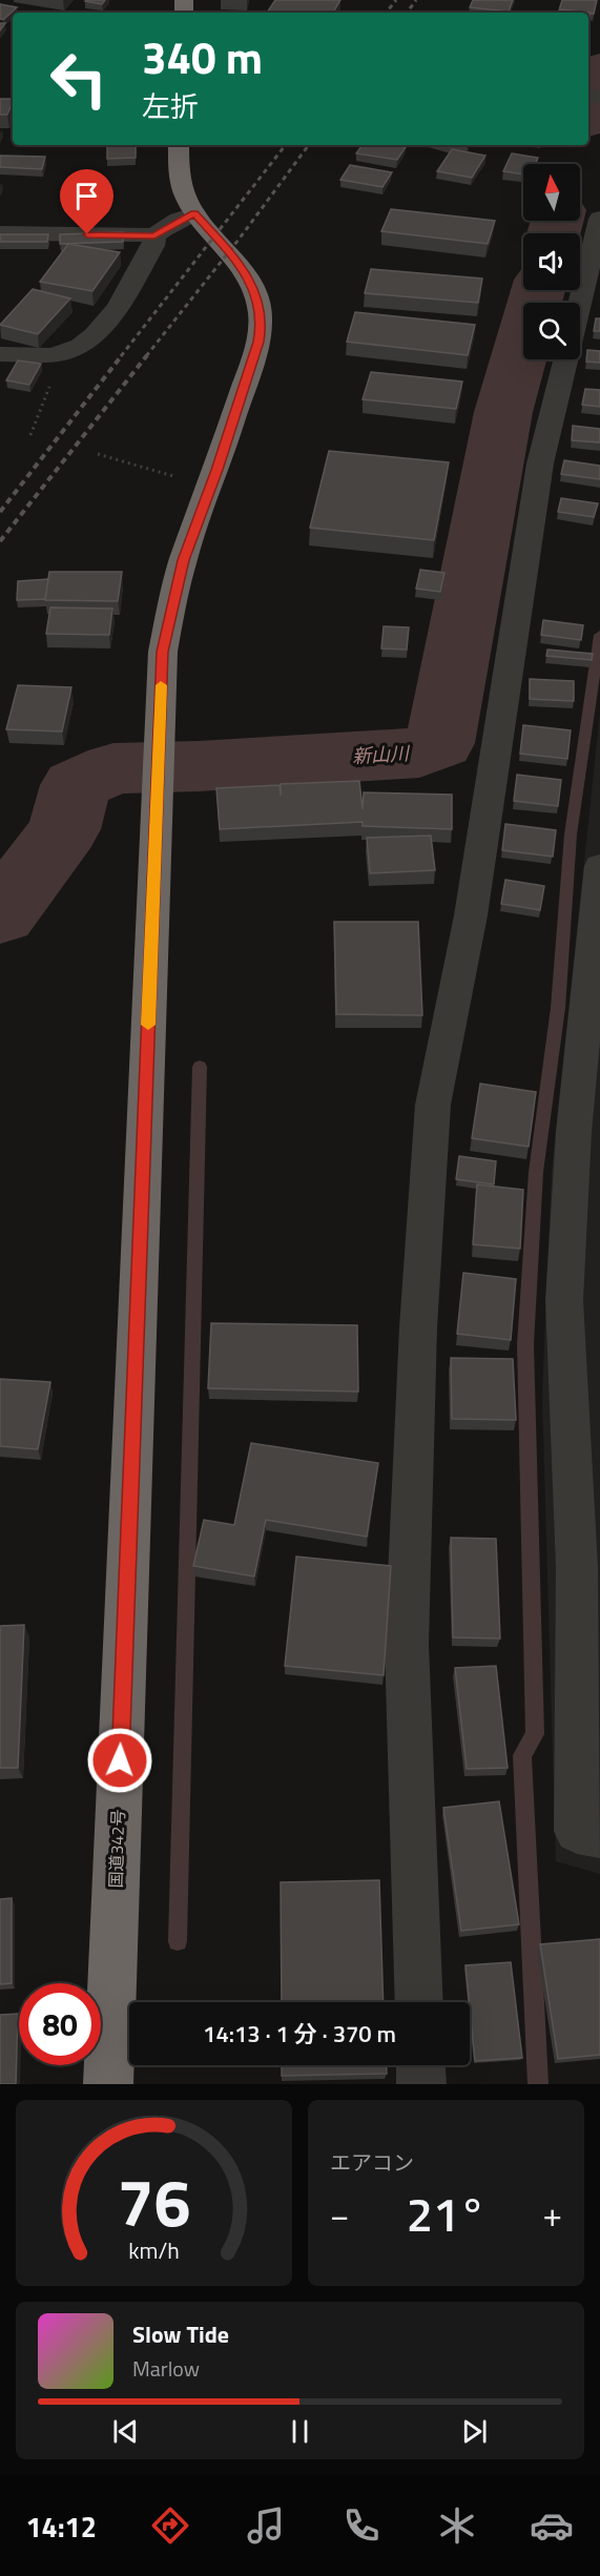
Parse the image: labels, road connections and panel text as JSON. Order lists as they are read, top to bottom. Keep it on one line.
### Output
{"streets":{"highway":["国道342号"]},"water":["新山川"],"north":"top","page":{"turn":["340 m","左折"],"limit":"80","trip":"14:13 · 1 分 · 370 m","tile":"エアコン","heat":["−","21°","+"],"song":["Slow Tide","Marlow"],"tabs":"14:12","gauge":["76","km/h"]}}
